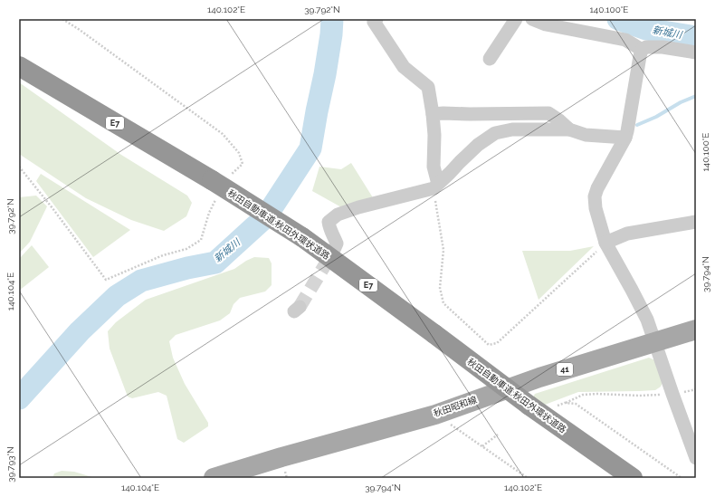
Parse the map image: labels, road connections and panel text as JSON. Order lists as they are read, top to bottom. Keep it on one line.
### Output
{"streets":{"highway":["E7","秋田自動車道;秋田外環状道路"],"main road":["41","秋田昭和線"]},"water":["新城川"],"coordinates":["140.102°E","39.792°N","140.100°E","39.794°N","140.104°E","39.793°N"]}
